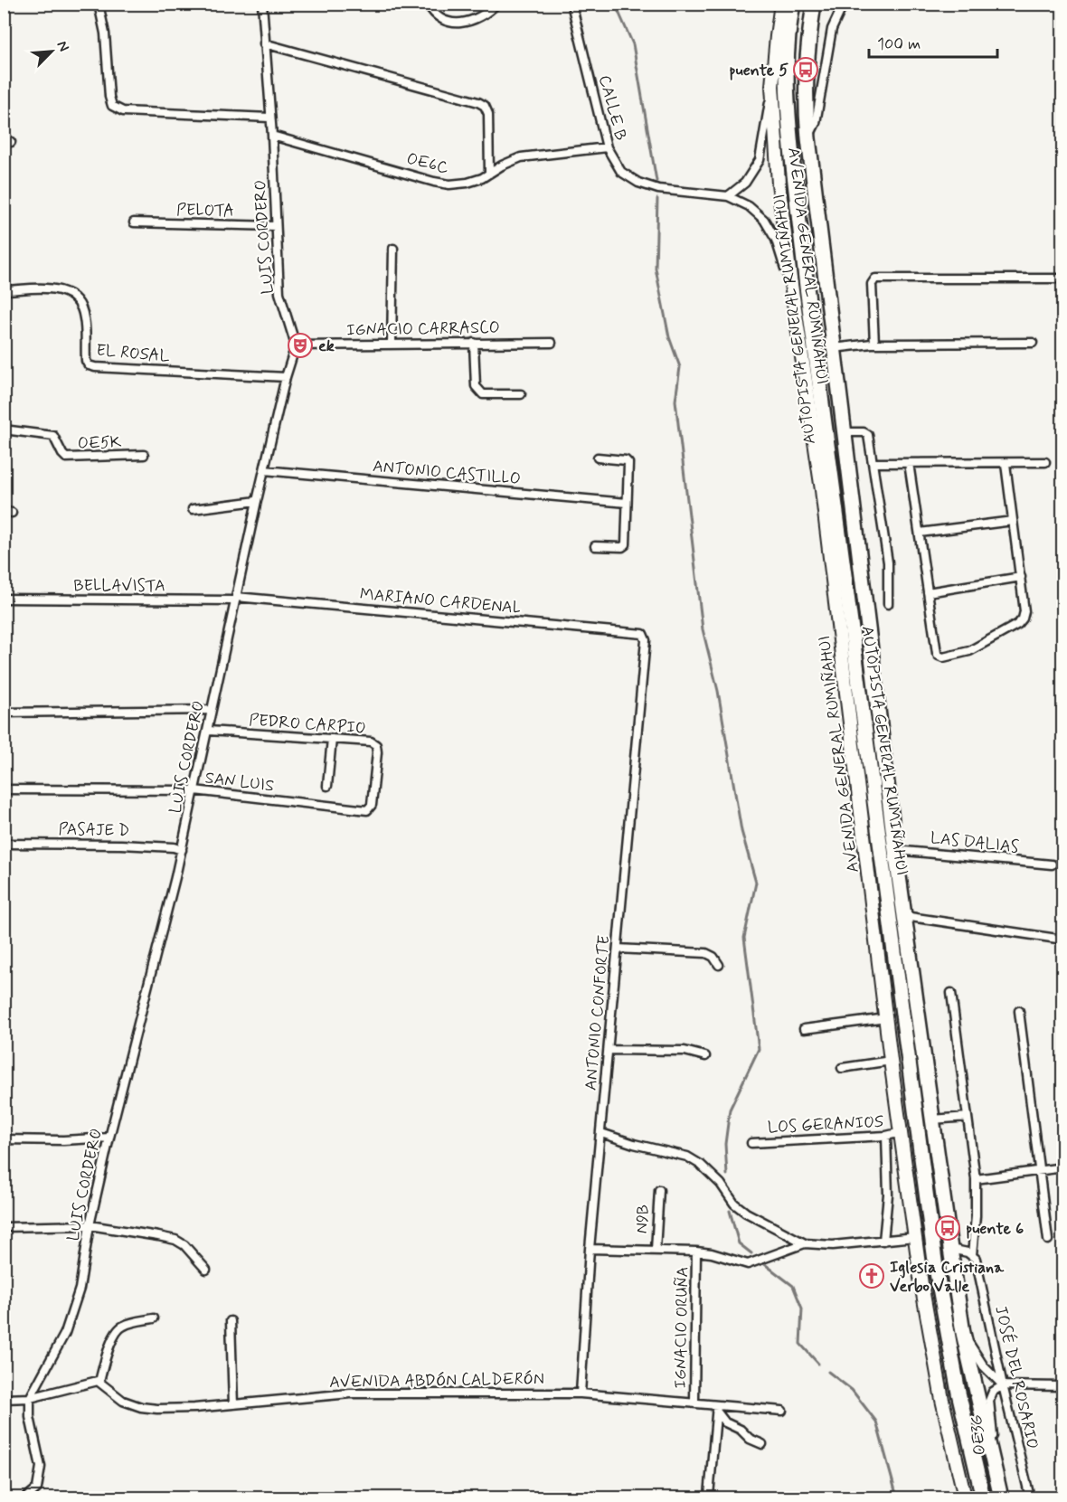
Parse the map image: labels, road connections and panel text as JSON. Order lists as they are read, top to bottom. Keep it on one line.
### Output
{"streets":{"highway":["AUTOPISTA GENERAL RUMIÑAHUI"],"main road":["AVENIDA GENERAL RUMIÑAHUI"],"street":["CALLE B","OE6C","PELOTA","LUIS CORDERO","IGNACIO CARRASCO","EL ROSAL","OE5K","ANTONIO CASTILLO","BELLAVISTA","MARIANO CARDENAL","PEDRO CARPIO","SAN LUIS","PASAJE D","LAS DALIAS","ANTONIO CONFORTE","LOS GERANIOS","N9B","IGNACIO ORUÑA","JOSÉ DEL ROSARIO","AVENIDA ABDÓN CALDERÓN","OE3G"]},"crossings":[["CALLE B","OE6C"],["CALLE B","AVENIDA GENERAL RUMIÑAHUI"],["OE6C","LUIS CORDERO"],["PELOTA","LUIS CORDERO"],["LUIS CORDERO","IGNACIO CARRASCO"],["LUIS CORDERO","EL ROSAL"],["LUIS CORDERO","ANTONIO CASTILLO"],["LUIS CORDERO","BELLAVISTA"],["LUIS CORDERO","MARIANO CARDENAL"],["LUIS CORDERO","PEDRO CARPIO"],["LUIS CORDERO","SAN LUIS"],["LUIS CORDERO","PASAJE D"],["AVENIDA GENERAL RUMIÑAHUI","LOS GERANIOS"],["AUTOPISTA GENERAL RUMIÑAHUI","LAS DALIAS"],["AUTOPISTA GENERAL RUMIÑAHUI","OE3G"],["BELLAVISTA","MARIANO CARDENAL"],["MARIANO CARDENAL","ANTONIO CONFORTE"],["PEDRO CARPIO","SAN LUIS"],["ANTONIO CONFORTE","AVENIDA ABDÓN CALDERÓN"],["IGNACIO ORUÑA","AVENIDA ABDÓN CALDERÓN"],["JOSÉ DEL ROSARIO","OE3G"]],"places":{"bus stop":["puente 5","puente 6"],"theatre":["ek"],"church":["Iglesia Cristiana Verbo Valle"]},"scale_bar":"100 m","north":"top right"}
